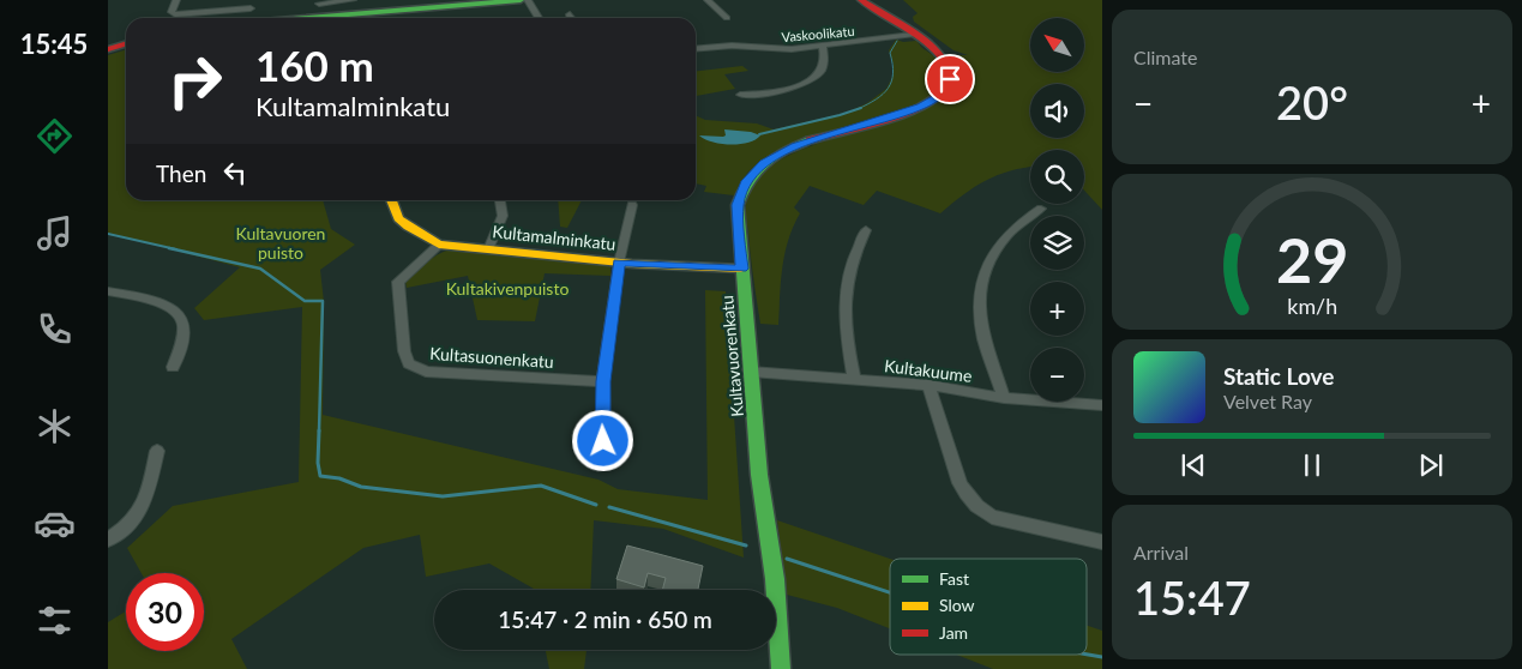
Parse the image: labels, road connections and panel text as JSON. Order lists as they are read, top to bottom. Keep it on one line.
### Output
{"streets":{"street":["Vaskoolikatu","Kultamalminkatu","Kultavuorenkatu","Kultasuonenkatu","Kultakuume"]},"crossings":[["Vaskoolikatu","Kultavuorenkatu"],["Kultamalminkatu","Kultavuorenkatu"],["Kultamalminkatu","Kultasuonenkatu"],["Kultavuorenkatu","Kultakuume"]],"parks":["Kultavuoren puisto","Kultakivenpuisto"],"legend":["Fast","Slow","Jam"],"north":"top left","page":{"tabs":"15:45","tile":["Climate",["Arrival","15:47"]],"map_buttons":["+","−"],"turn":["160 m","Kultamalminkatu"],"heat":["−","20°","+"],"then":"Then","song":["Static Love","Velvet Ray"],"limit":"30","trip":"15:47 · 2 min · 650 m","gauge":["29","km/h"]}}
